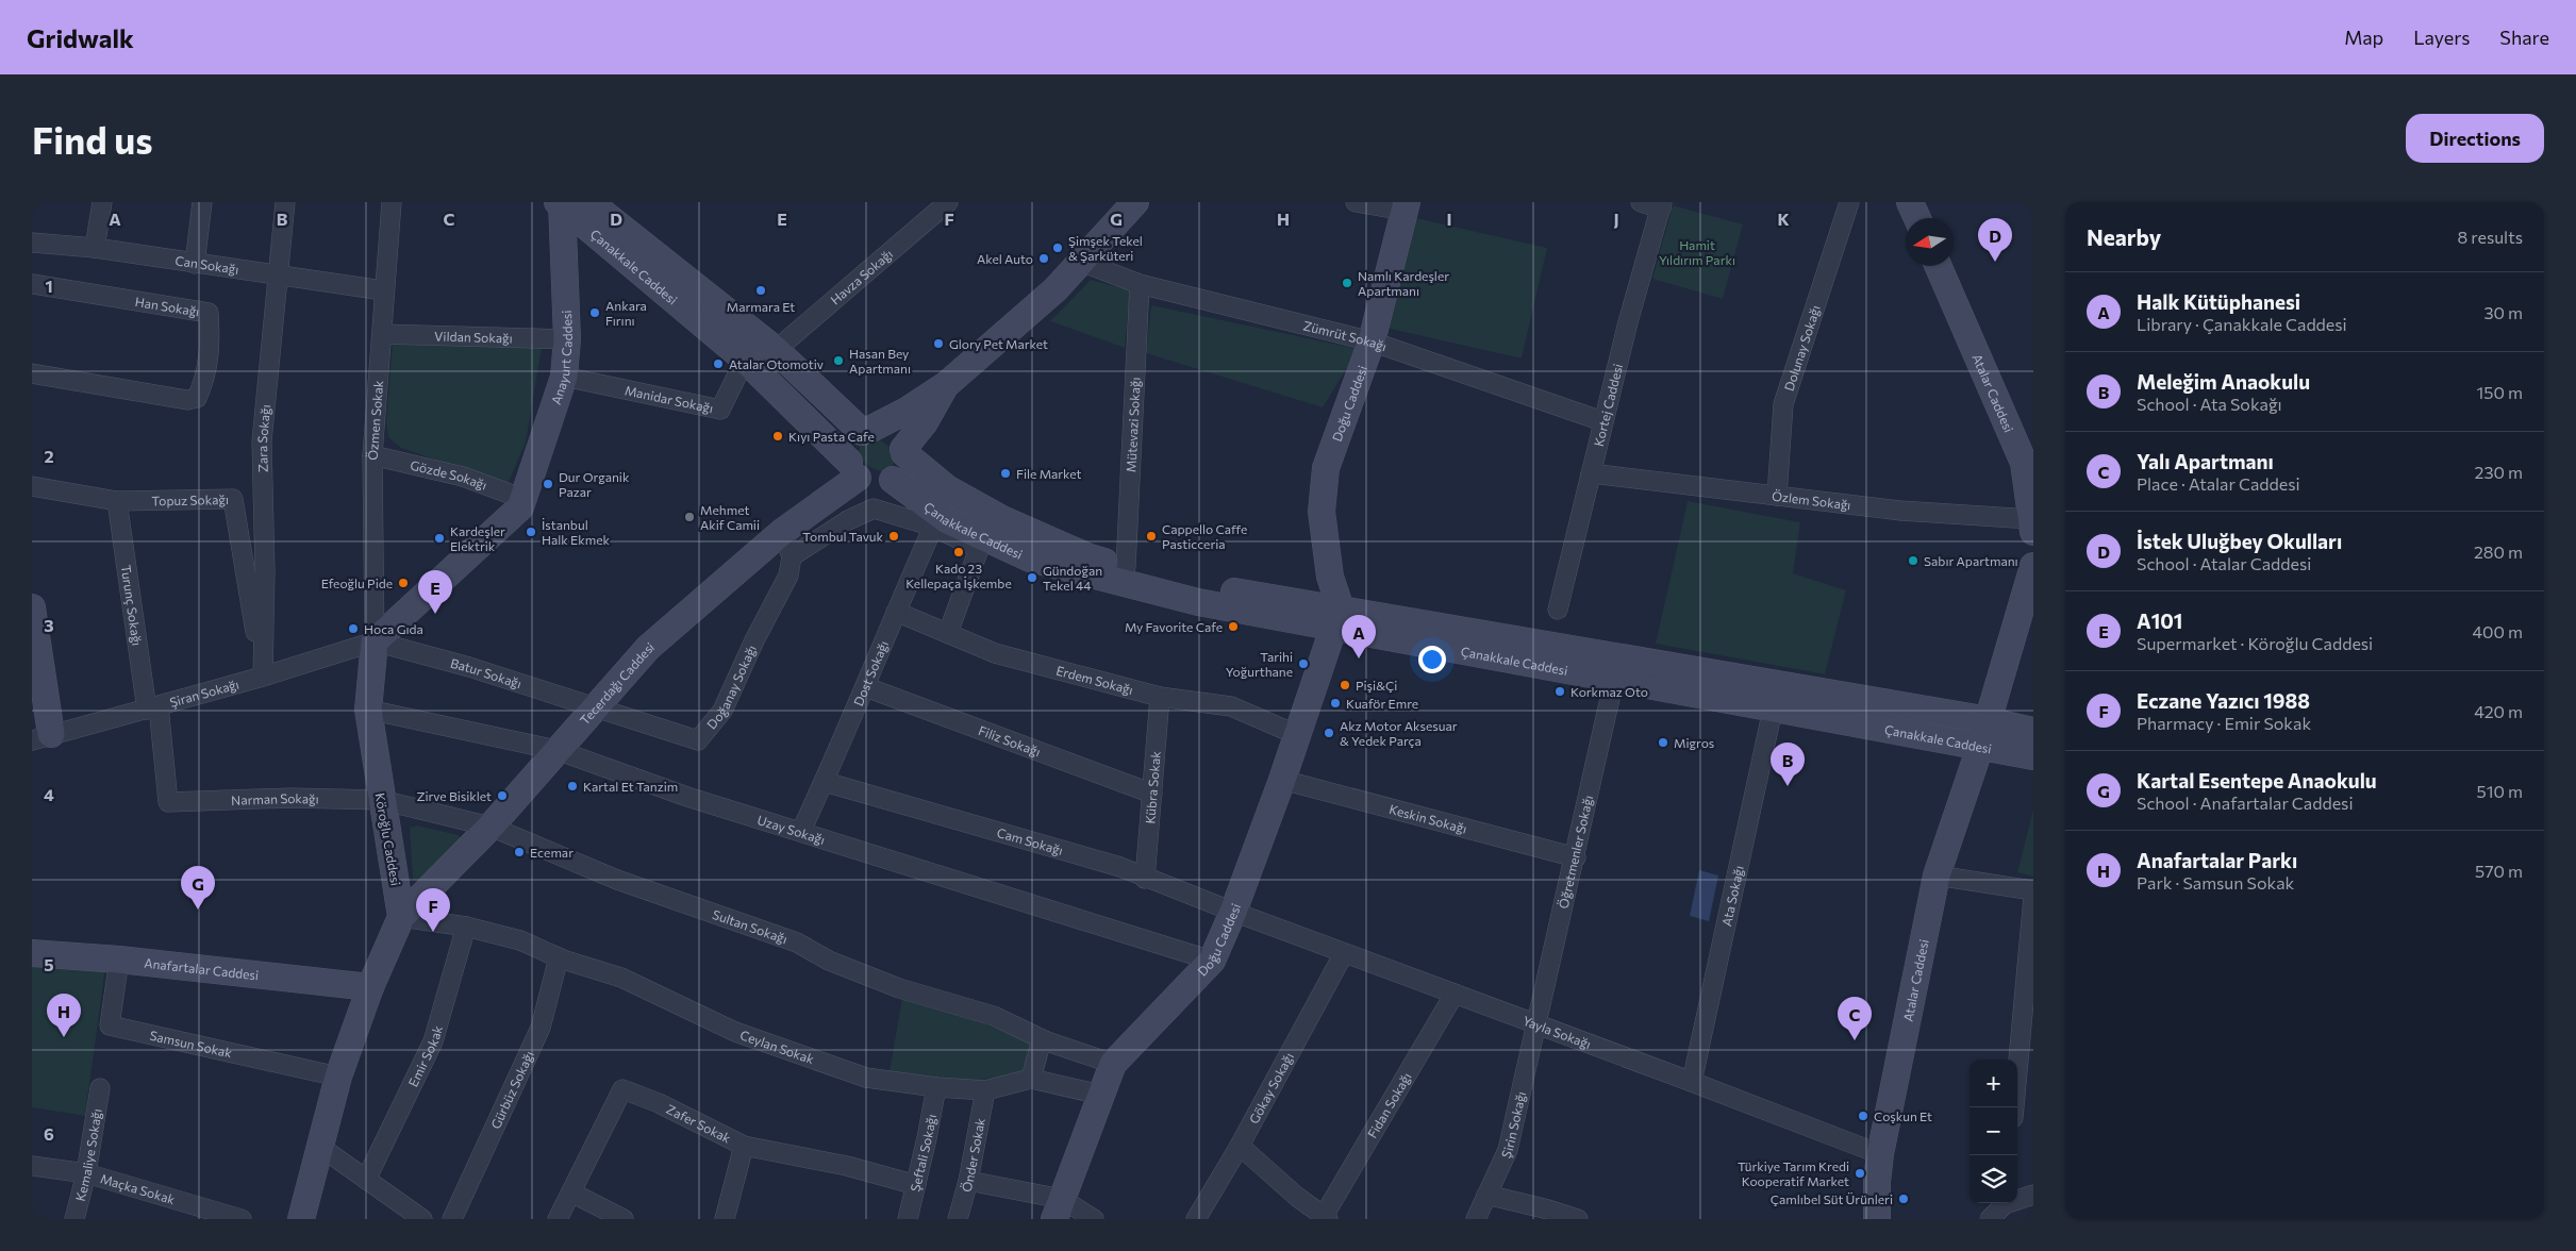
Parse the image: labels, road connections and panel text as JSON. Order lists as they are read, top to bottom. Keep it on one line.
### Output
{"streets":{"street":["Can Sokağı","Çanakkale Caddesi","Havza Sokağı","Han Sokağı","Zümrüt Sokağı","Vildan Sokağı","Dolunay Sokağı","Anayurt Caddesi","Atalar Caddesi","Manidar Sokağı","Doğu Caddesi","Kortej Caddesi","Özmen Sokak","Mütevazi Sokağı","Zara Sokağı","Gözde Sokağı","Özlem Sokağı","Topuz Sokağı","Turunç Sokağı","Batur Sokağı","Dost Sokağı","Erdem Sokağı","Tecerdağı Caddesi","Doğanay Sokağı","Şiran Sokağı","Filiz Sokağı","Kübra Sokak","Narman Sokağı","Keskin Sokağı","Uzay Sokağı","Köroğlu Caddesi","Cam Sokağı","Öğretmenler Sokağı","Ata Sokağı","Sultan Sokağı","Anafartalar Caddesi","Yayla Sokağı","Samsun Sokak","Ceylan Sokak","Emir Sokak","Gökay Sokağı","Gürbüz Sokağı","Fidan Sokağı","Zafer Sokak","Şirin Sokağı","Şeftali Sokağı","Kemaliye Sokağı","Önder Sokak","Maçka Sokak"]},"crossings":[["Can Sokağı","Özmen Sokak"],["Can Sokağı","Zara Sokağı"],["Çanakkale Caddesi","Havza Sokağı"],["Çanakkale Caddesi","Anayurt Caddesi"],["Çanakkale Caddesi","Atalar Caddesi"],["Çanakkale Caddesi","Manidar Sokağı"],["Çanakkale Caddesi","Doğu Caddesi"],["Çanakkale Caddesi","Mütevazi Sokağı"],["Çanakkale Caddesi","Dost Sokağı"],["Çanakkale Caddesi","Tecerdağı Caddesi"],["Çanakkale Caddesi","Öğretmenler Sokağı"],["Çanakkale Caddesi","Ata Sokağı"],["Zümrüt Sokağı","Doğu Caddesi"],["Zümrüt Sokağı","Kortej Caddesi"],["Zümrüt Sokağı","Mütevazi Sokağı"],["Vildan Sokağı","Anayurt Caddesi"],["Vildan Sokağı","Özmen Sokak"],["Dolunay Sokağı","Özlem Sokağı"],["Anayurt Caddesi","Manidar Sokağı"],["Anayurt Caddesi","Gözde Sokağı"],["Atalar Caddesi","Özlem Sokağı"],["Atalar Caddesi","Yayla Sokağı"],["Doğu Caddesi","Erdem Sokağı"],["Doğu Caddesi","Keskin Sokağı"],["Doğu Caddesi","Uzay Sokağı"],["Doğu Caddesi","Cam Sokağı"],["Doğu Caddesi","Sultan Sokağı"],["Doğu Caddesi","Yayla Sokağı"],["Doğu Caddesi","Ceylan Sokak"],["Kortej Caddesi","Özlem Sokağı"],["Özmen Sokak","Gözde Sokağı"],["Özmen Sokak","Batur Sokağı"],["Özmen Sokak","Şiran Sokağı"],["Özmen Sokak","Köroğlu Caddesi"],["Zara Sokağı","Topuz Sokağı"],["Zara Sokağı","Şiran Sokağı"],["Topuz Sokağı","Turunç Sokağı"],["Topuz Sokağı","Şiran Sokağı"],["Turunç Sokağı","Şiran Sokağı"],["Turunç Sokağı","Narman Sokağı"],["Batur Sokağı","Tecerdağı Caddesi"],["Batur Sokağı","Doğanay Sokağı"],["Batur Sokağı","Şiran Sokağı"],["Batur Sokağı","Köroğlu Caddesi"],["Dost Sokağı","Erdem Sokağı"],["Dost Sokağı","Filiz Sokağı"],["Dost Sokağı","Uzay Sokağı"],["Dost Sokağı","Cam Sokağı"],["Erdem Sokağı","Kübra Sokak"],["Tecerdağı Caddesi","Doğanay Sokağı"],["Tecerdağı Caddesi","Uzay Sokağı"],["Tecerdağı Caddesi","Köroğlu Caddesi"],["Tecerdağı Caddesi","Sultan Sokağı"],["Tecerdağı Caddesi","Ceylan Sokak"],["Şiran Sokağı","Narman Sokağı"],["Şiran Sokağı","Köroğlu Caddesi"],["Filiz Sokağı","Kübra Sokak"],["Kübra Sokak","Cam Sokağı"],["Narman Sokağı","Köroğlu Caddesi"],["Narman Sokağı","Sultan Sokağı"],["Keskin Sokağı","Öğretmenler Sokağı"],["Uzay Sokağı","Köroğlu Caddesi"],["Köroğlu Caddesi","Sultan Sokağı"],["Köroğlu Caddesi","Ceylan Sokak"],["Cam Sokağı","Yayla Sokağı"],["Öğretmenler Sokağı","Yayla Sokağı"],["Öğretmenler Sokağı","Şirin Sokağı"],["Ata Sokağı","Yayla Sokağı"],["Anafartalar Caddesi","Samsun Sokak"],["Yayla Sokağı","Gökay Sokağı"],["Yayla Sokağı","Fidan Sokağı"],["Yayla Sokağı","Şirin Sokağı"],["Ceylan Sokak","Emir Sokak"],["Ceylan Sokak","Gürbüz Sokağı"],["Ceylan Sokak","Şeftali Sokağı"],["Ceylan Sokak","Önder Sokak"],["Zafer Sokak","Şeftali Sokağı"],["Kemaliye Sokağı","Maçka Sokak"]],"parks":["Hamit Yıldırım Parkı"],"places":["Şimşek Tekel & Şarküteri","Akel Auto","Namlı Kardeşler Apartmanı","Marmara Et","Ankara Fırını","Glory Pet Market","Hasan Bey Apartmanı","Atalar Otomotiv","Kıyı Pasta Cafe","File Market","Dur Organik Pazar","Mehmet Akif Camii","İstanbul Halk Ekmek","Tombul Tavuk","Cappello Caffe Pasticceria","Kardeşler Elektrik","Kado 23 Kellepaça İşkembe","Sabır Apartmanı","Gündoğan Tekel 44","Efeoğlu Pide","My Favorite Cafe","Hoca Gıda","Tarihi Yoğurthane","Pişi&Çi","Korkmaz Oto","Kuaför Emre","Akz Motor Aksesuar & Yedek Parça","Migros","Kartal Et Tanzim","Zirve Bisiklet","Ecemar","Coşkun Et","Türkiye Tarım Kredi Kooperatif Market","Çamlıbel Süt Ürünleri"],"north":"left","page":{"header":"Gridwalk","nav":["Map","Layers","Share"],"buttons":"Directions","title":"Find us","heading":["Nearby","8 results"],"pins":["D","E","A","B","G","F","H","C"],"list":[{"mark":"A","name":"Halk Kütüphanesi","note":"Library · Çanakkale Caddesi","value":"30 m"},{"mark":"B","name":"Meleğim Anaokulu","note":"School · Ata Sokağı","value":"150 m"},{"mark":"C","name":"Yalı Apartmanı","note":"Place · Atalar Caddesi","value":"230 m"},{"mark":"D","name":"İstek Uluğbey Okulları","note":"School · Atalar Caddesi","value":"280 m"},{"mark":"E","name":"A101","note":"Supermarket · Köroğlu Caddesi","value":"400 m"},{"mark":"F","name":"Eczane Yazıcı 1988","note":"Pharmacy · Emir Sokak","value":"420 m"},{"mark":"G","name":"Kartal Esentepe Anaokulu","note":"School · Anafartalar Caddesi","value":"510 m"},{"mark":"H","name":"Anafartalar Parkı","note":"Park · Samsun Sokak","value":"570 m"}],"map_buttons":["+","−"]},"grid":{"columns":["A","B","C","D","E","F","G","H","I","J","K"],"rows":["1","2","3","4","5","6"]}}
